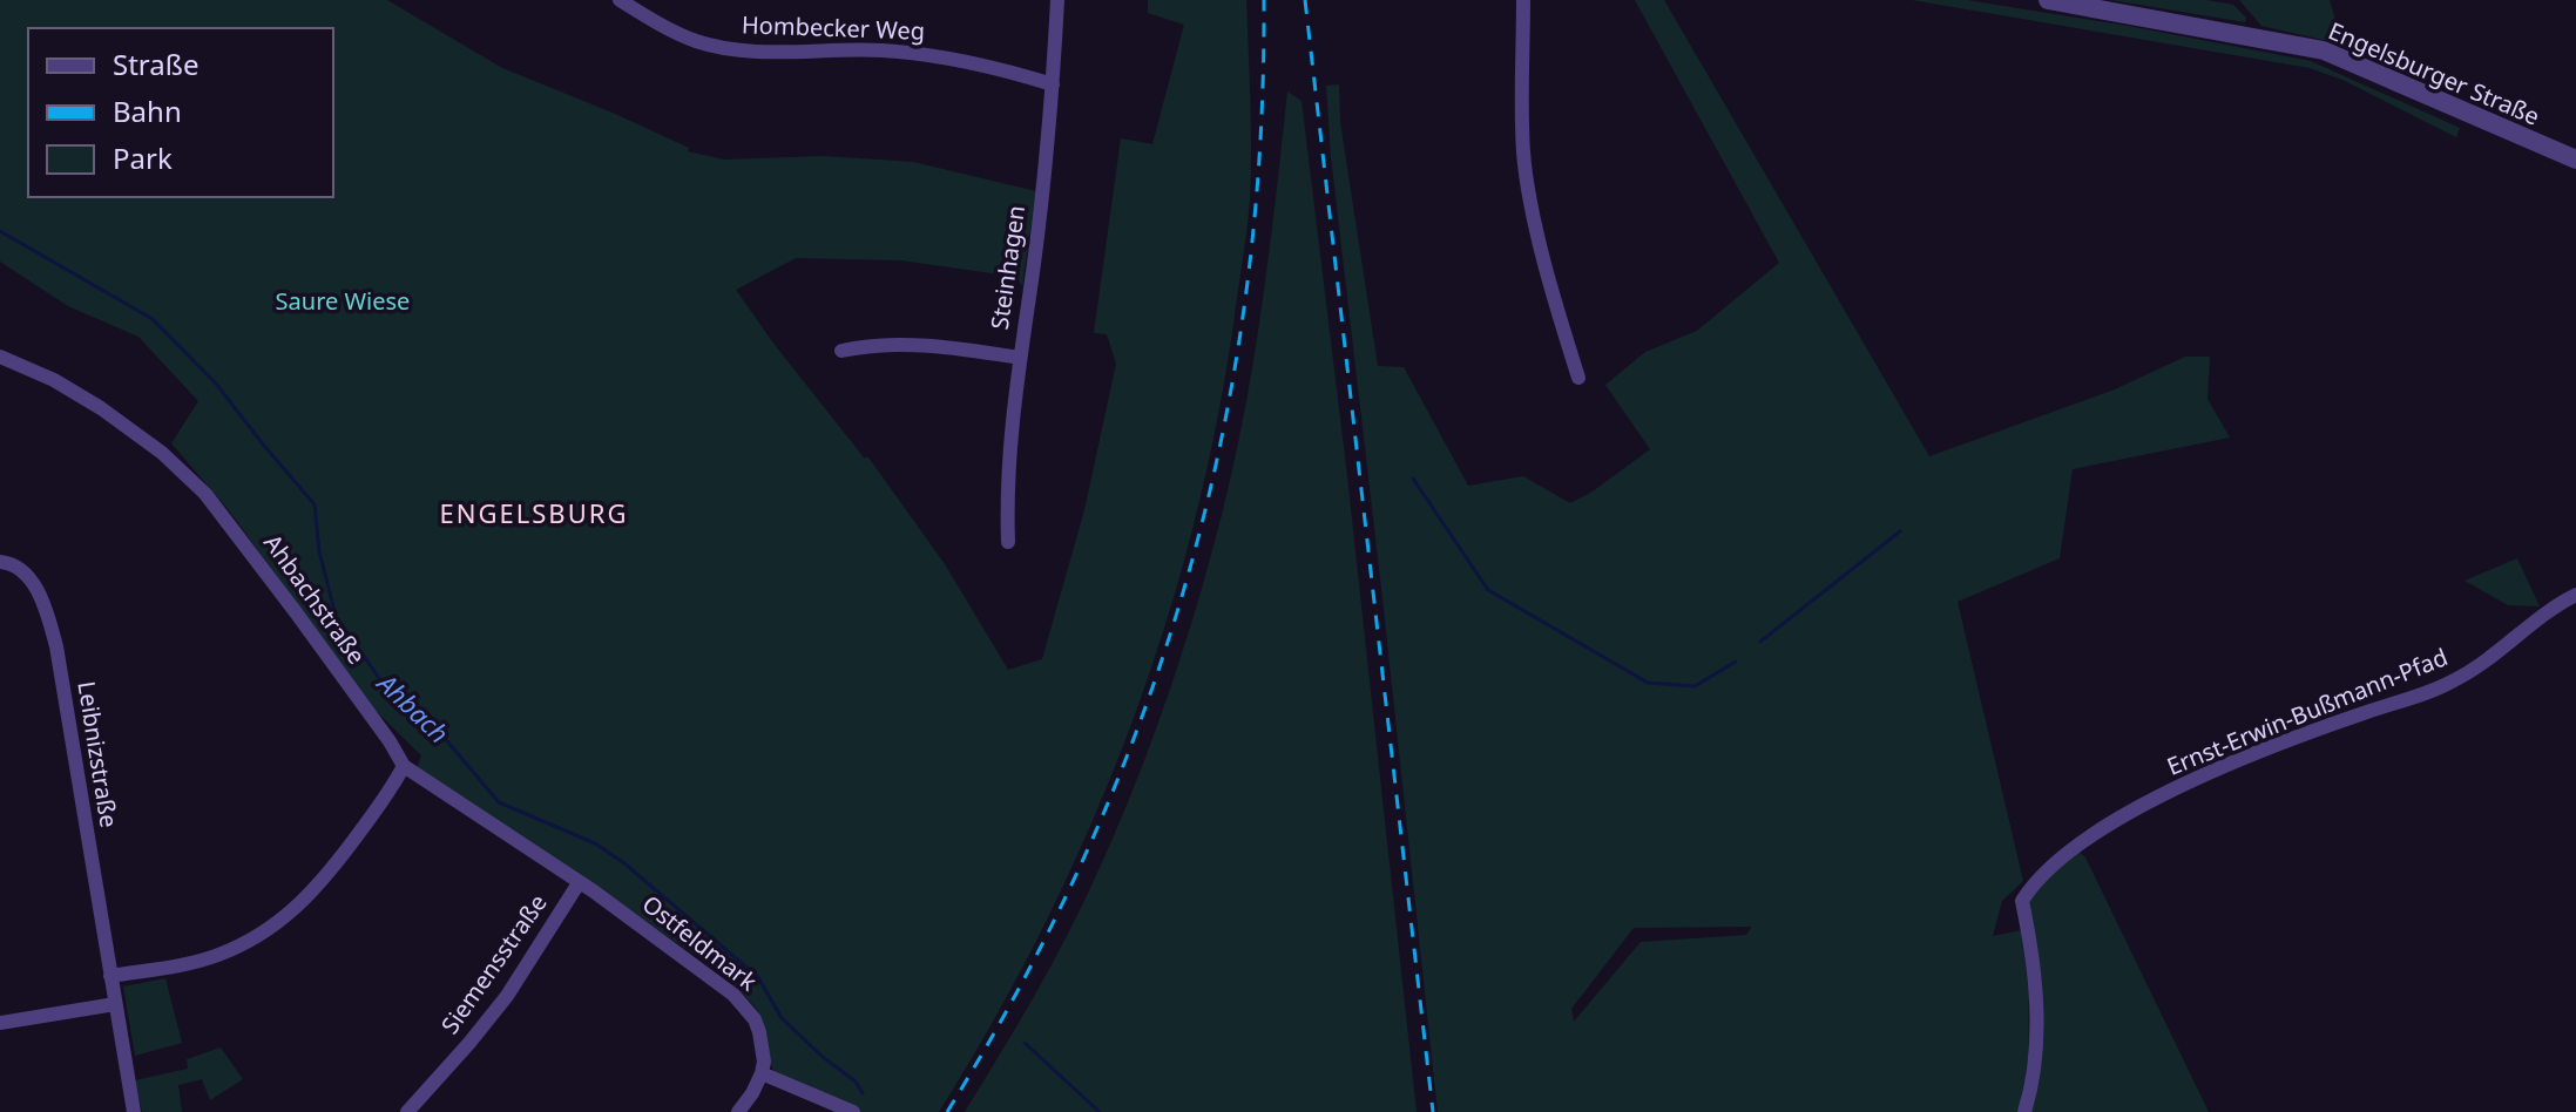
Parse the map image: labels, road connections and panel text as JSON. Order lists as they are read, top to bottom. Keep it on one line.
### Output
{"streets":{"street":["Hombecker Weg","Engelsburger Straße","Steinhagen","Ahbachstraße","Ernst-Erwin-Bußmann-Pfad","Leibnizstraße","Ostfeldmark","Siemensstraße"]},"crossings":[["Hombecker Weg","Steinhagen"],["Ahbachstraße","Ostfeldmark"],["Ahbachstraße","Siemensstraße"],["Ostfeldmark","Siemensstraße"]],"districts":["ENGELSBURG"],"water":["Ahbach"],"parks":["Saure Wiese"],"legend":["Straße","Bahn","Park"]}
